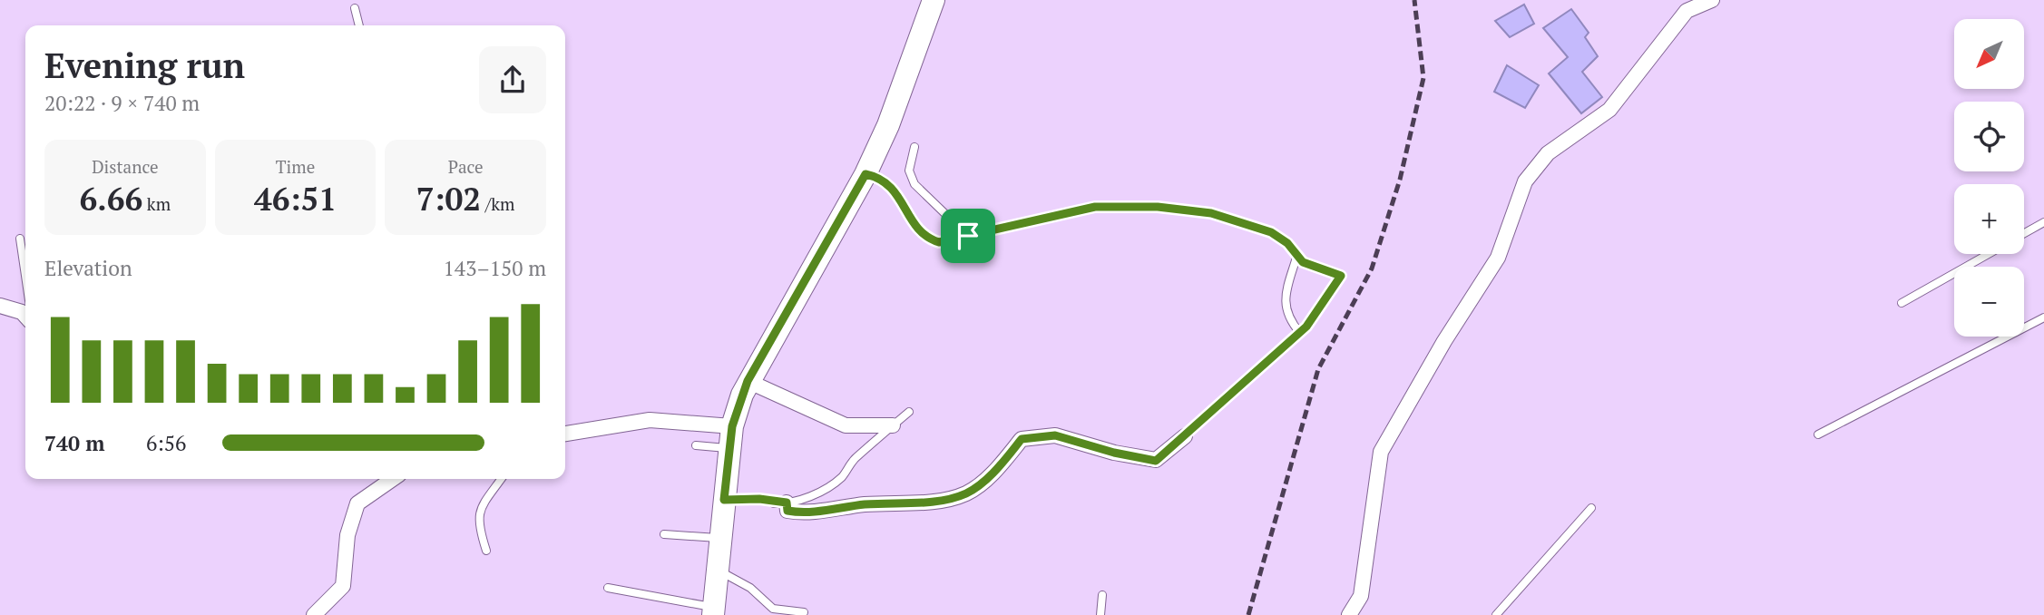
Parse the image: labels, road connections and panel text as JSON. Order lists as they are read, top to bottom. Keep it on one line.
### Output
{"north":"bottom left","page":{"map_buttons":["+","−"],"heading":["Evening run","20:22 · 9 × 740 m"],"stats":[["Distance","6.66 km"],["Time","46:51"],["Pace","7:02 /km"]],"chart":["Elevation","143–150 m"],"list":[{"name":"740 m","note":"6:56"}]}}
